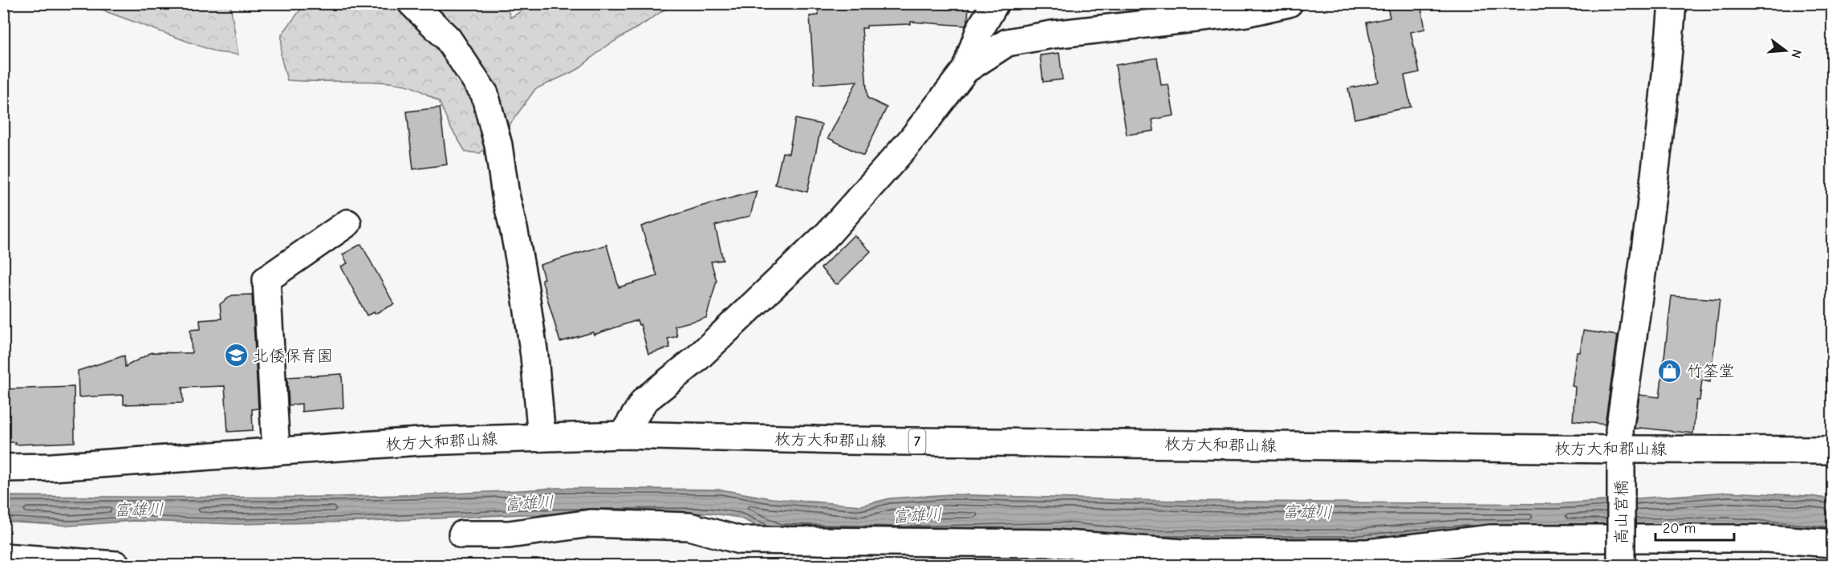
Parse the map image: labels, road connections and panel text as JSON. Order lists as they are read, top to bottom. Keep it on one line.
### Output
{"streets":{"main road":["枚方大和郡山線","7","高山宮橋"]},"crossings":[["枚方大和郡山線","高山宮橋"]],"water":["富雄川"],"places":{"school or university":["北倭保育園"],"shop":["竹筌堂"]},"scale_bar":"20 m","north":"right"}
